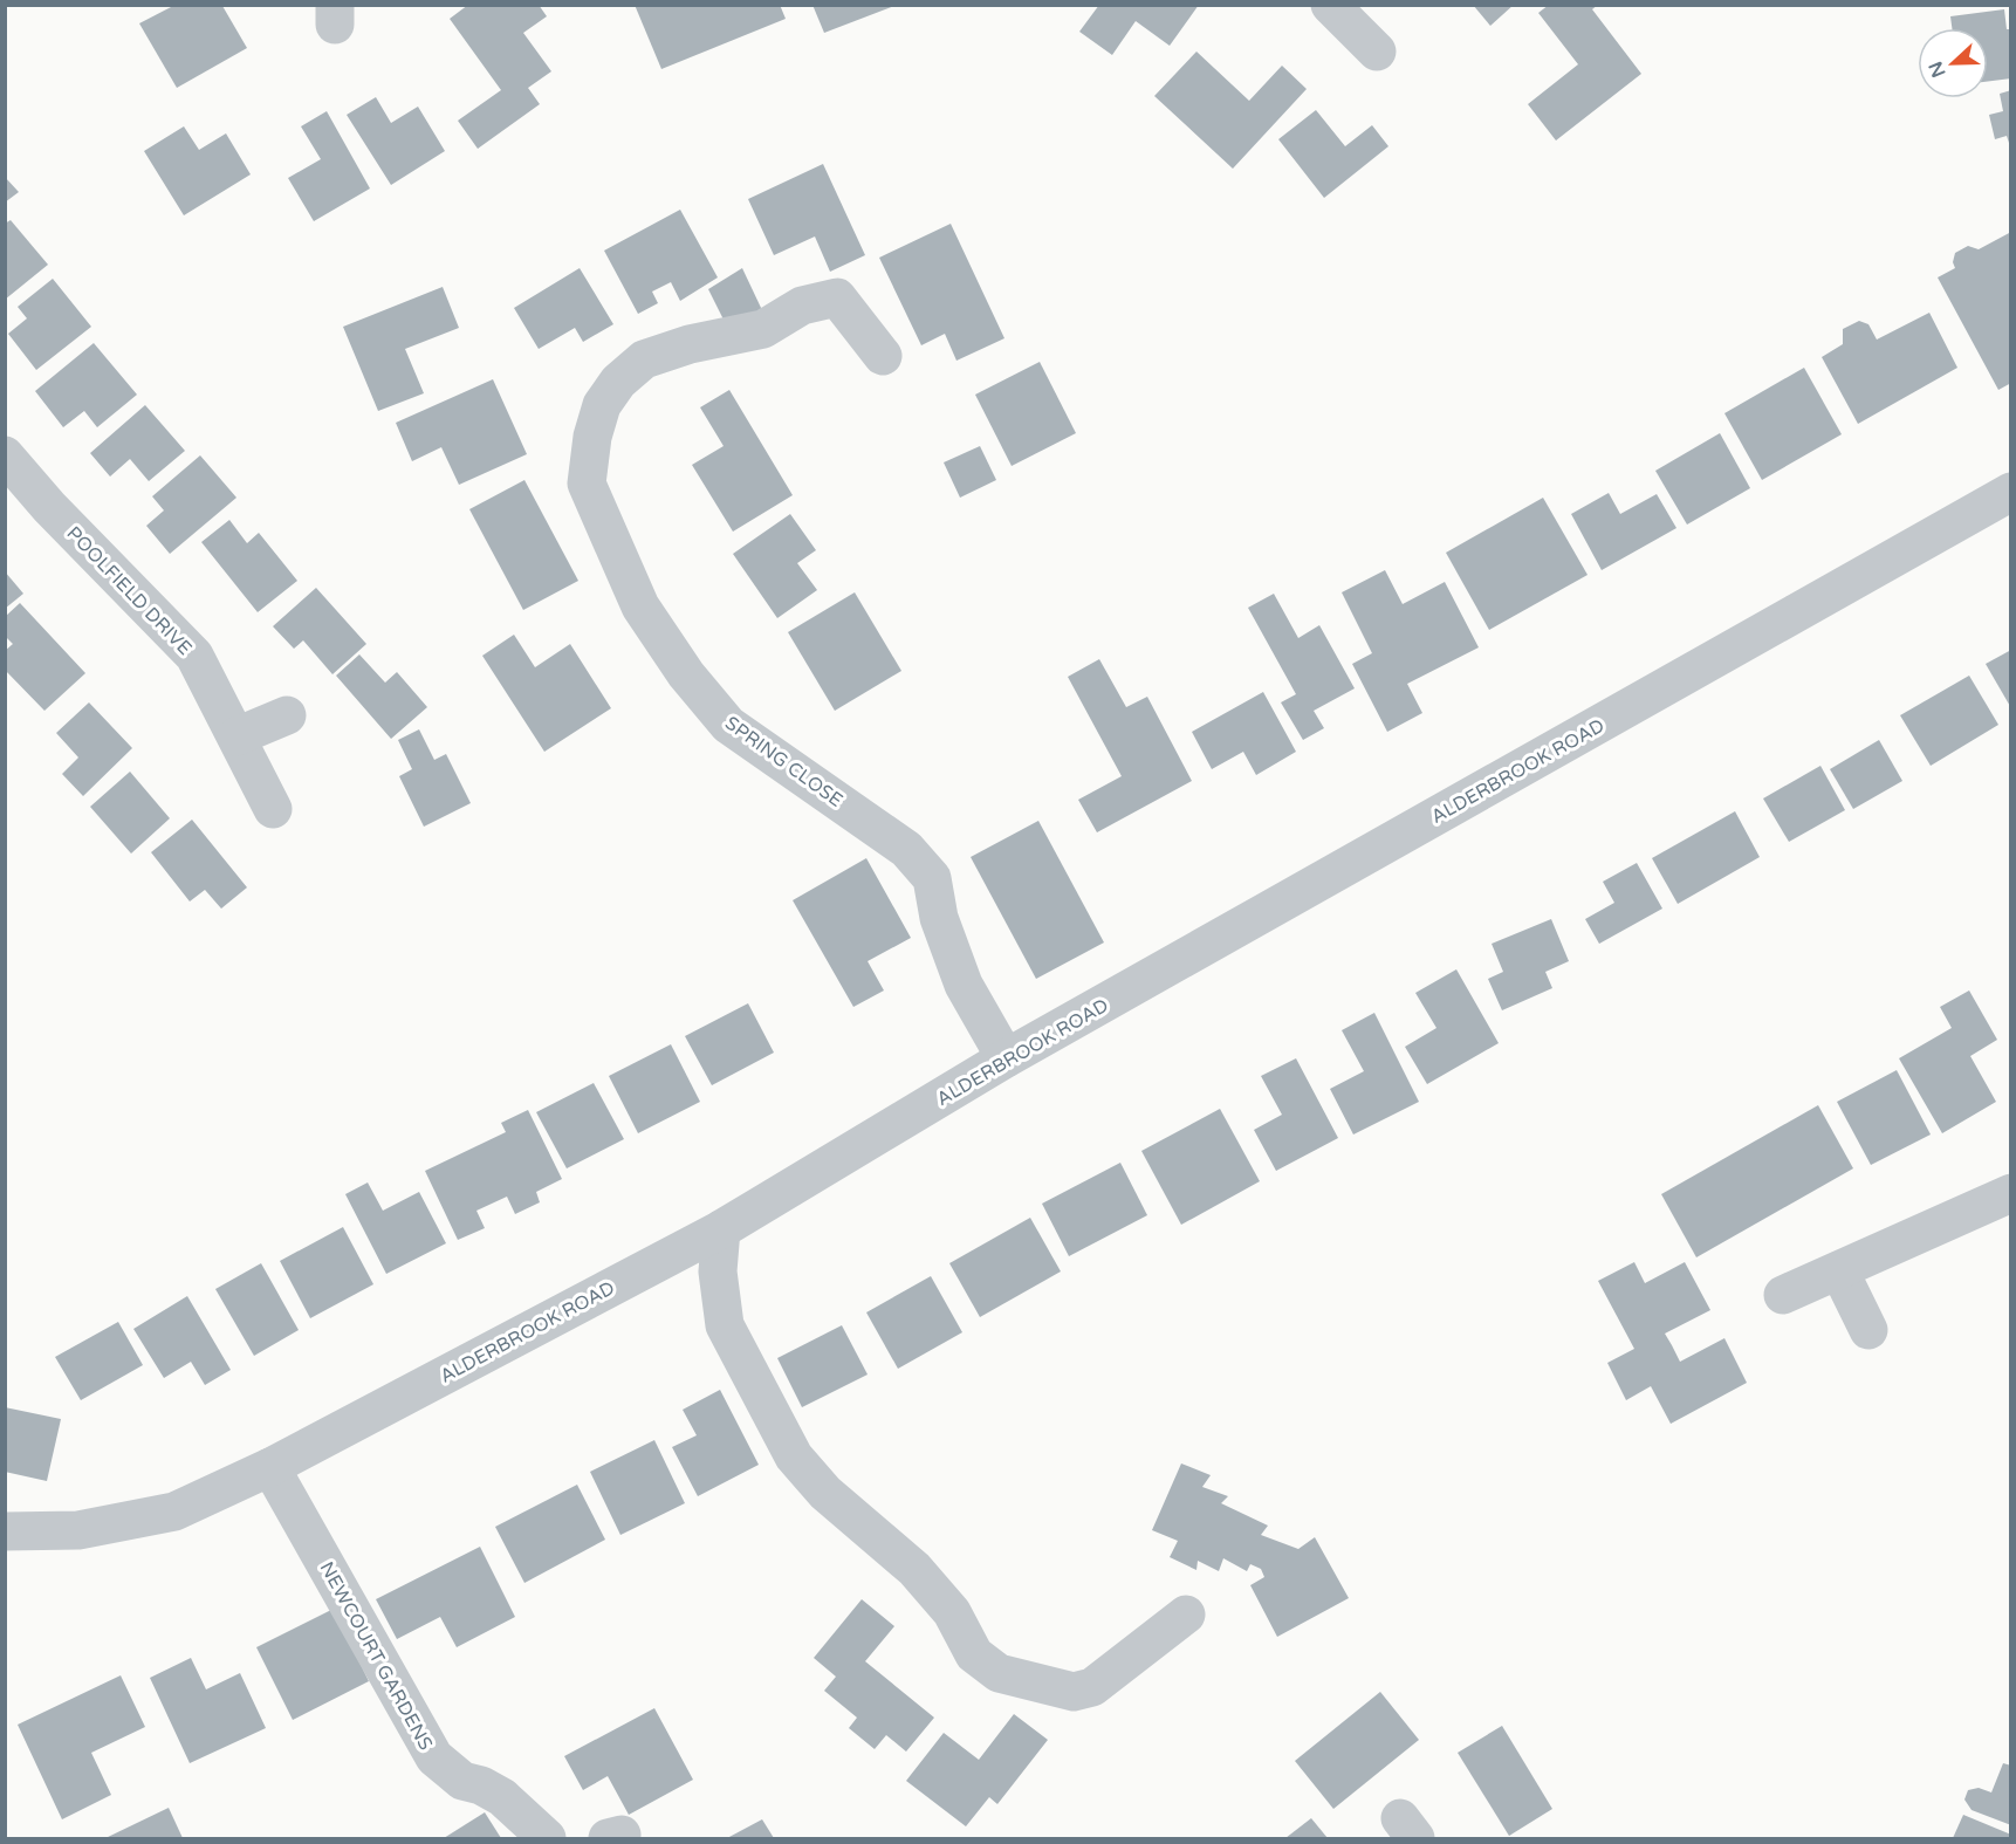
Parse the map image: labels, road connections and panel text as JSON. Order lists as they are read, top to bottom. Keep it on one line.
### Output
{"streets":{"street":["POOLFIELD DRIVE","SPRING CLOSE","ALDERBROOK ROAD","NEWCOURT GARDENS"]},"crossings":[["SPRING CLOSE","ALDERBROOK ROAD"],["ALDERBROOK ROAD","NEWCOURT GARDENS"]],"north":"left"}
